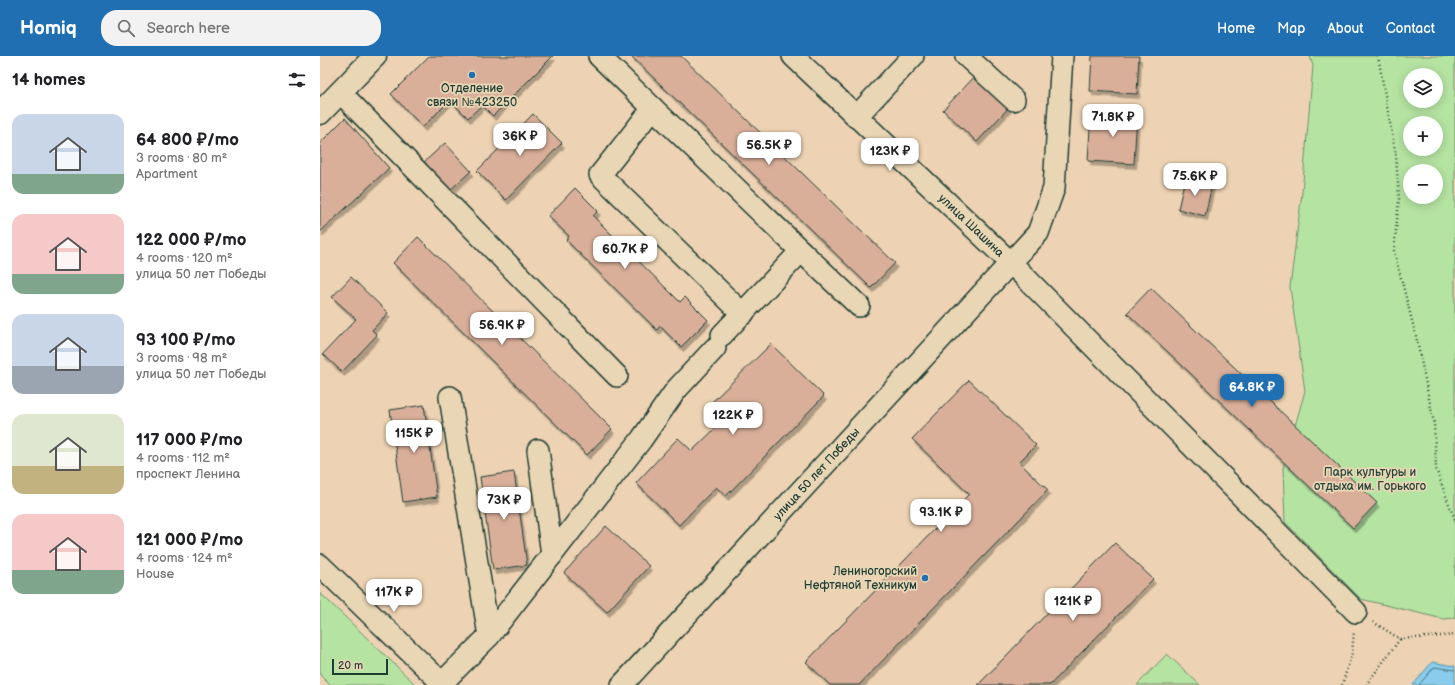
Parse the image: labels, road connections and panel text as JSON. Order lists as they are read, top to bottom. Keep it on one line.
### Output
{"streets":{"street":["улица Шашина","улица 50 лет Победы"]},"crossings":[["улица Шашина","улица 50 лет Победы"]],"parks":["Парк культуры и отдыха им. Горького"],"places":["Отделение связи №423250","Лениногорский Нефтяной Техникум"],"scale_bar":"20 m","page":{"header":"Homiq","search":"Search here","nav":["Home","Map","About","Contact"],"heading":"14 homes","map_buttons":["+","−"],"list":[{"name":"64 800 ₽/mo","note":"3 rooms · 80 m² · Apartment"},{"name":"122 000 ₽/mo","note":"4 rooms · 120 m² · улица 50 лет Победы"},{"name":"93 100 ₽/mo","note":"3 rooms · 98 m² · улица 50 лет Победы"},{"name":"117 000 ₽/mo","note":"4 rooms · 112 m² · проспект Ленина"},{"name":"121 000 ₽/mo","note":"4 rooms · 124 m² · House"}],"price":["71.8K ₽","36K ₽","56.5K ₽","123K ₽","75.6K ₽","60.7K ₽","56.9K ₽","64.8K ₽","122K ₽","115K ₽","73K ₽","93.1K ₽","117K ₽","121K ₽"],"scale":"20 m"}}
